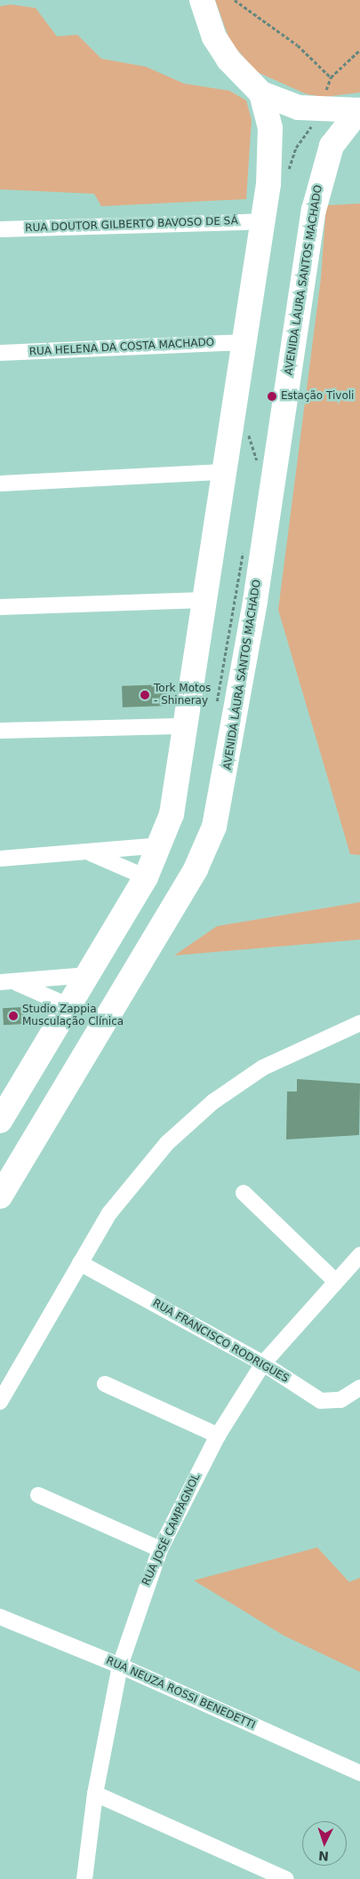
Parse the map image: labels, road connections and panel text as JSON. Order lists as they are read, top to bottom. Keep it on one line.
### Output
{"streets":{"main road":["AVENIDA LAURA SANTOS MACHADO"],"street":["RUA DOUTOR GILBERTO BAVOSO DE SÁ","RUA HELENA DA COSTA MACHADO","RUA FRANCISCO RODRIGUES","RUA JOSÉ CAMPAGNOL","RUA NEUZA ROSSI BENEDETTI"]},"crossings":[["RUA FRANCISCO RODRIGUES","RUA JOSÉ CAMPAGNOL"],["RUA JOSÉ CAMPAGNOL","RUA NEUZA ROSSI BENEDETTI"]],"places":["Estação Tivoli","Tork Motos - Shineray","Studio Zappia Musculação Clínica"],"north":"bottom"}
